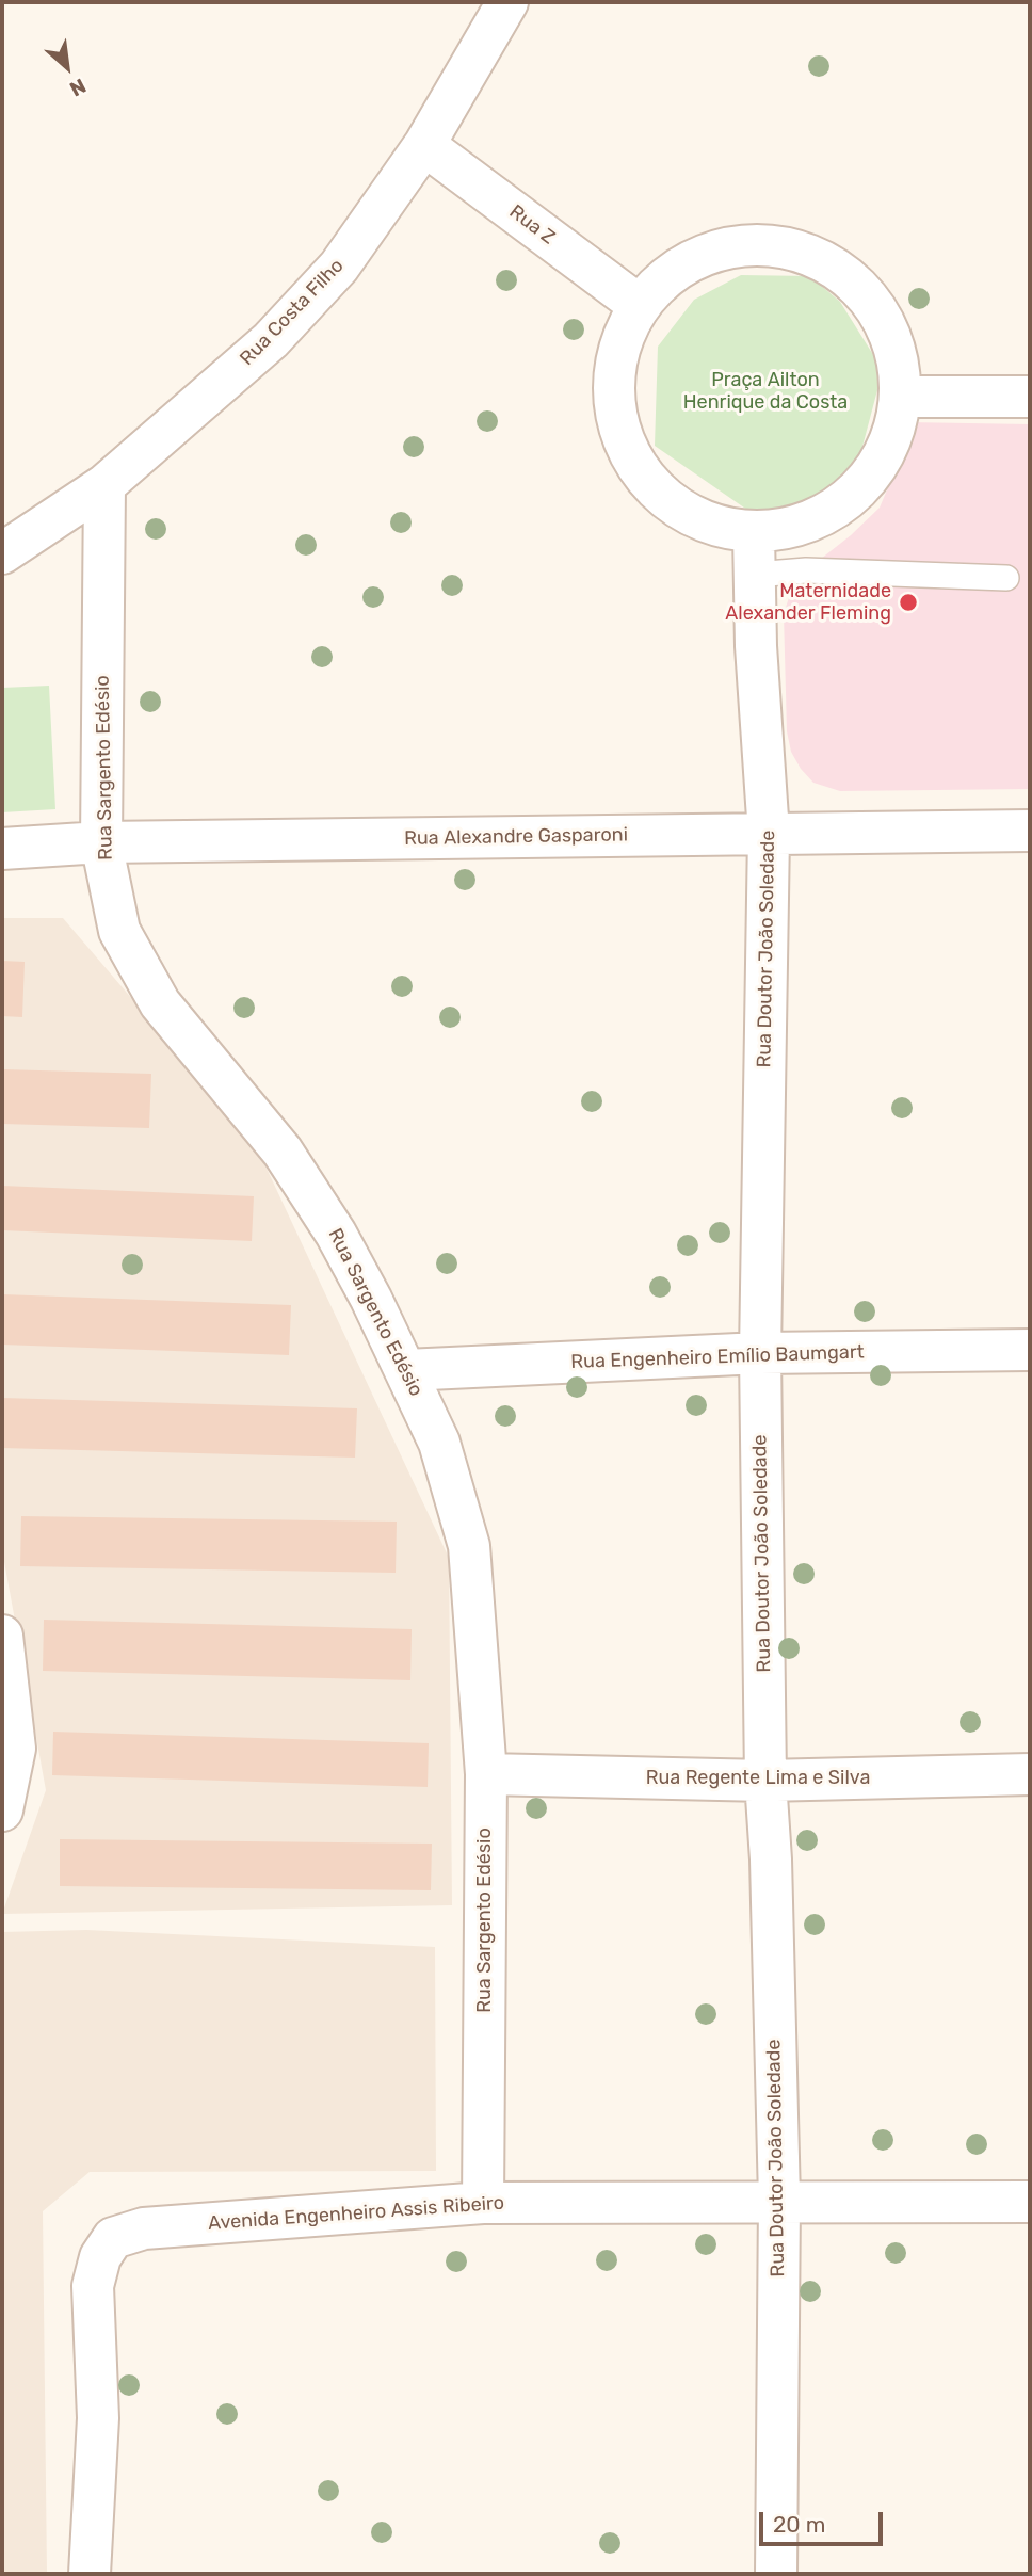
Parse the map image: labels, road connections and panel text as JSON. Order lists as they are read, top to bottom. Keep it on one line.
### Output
{"streets":{"street":["Rua Z","Rua Costa Filho","Rua Sargento Edésio","Rua Alexandre Gasparoni","Rua Doutor João Soledade","Rua Engenheiro Emílio Baumgart","Rua Regente Lima e Silva","Avenida Engenheiro Assis Ribeiro"]},"crossings":[["Rua Z","Rua Costa Filho"],["Rua Costa Filho","Rua Sargento Edésio"],["Rua Sargento Edésio","Rua Alexandre Gasparoni"],["Rua Sargento Edésio","Rua Engenheiro Emílio Baumgart"],["Rua Sargento Edésio","Rua Regente Lima e Silva"],["Rua Sargento Edésio","Avenida Engenheiro Assis Ribeiro"],["Rua Alexandre Gasparoni","Rua Doutor João Soledade"],["Rua Doutor João Soledade","Rua Engenheiro Emílio Baumgart"],["Rua Doutor João Soledade","Rua Regente Lima e Silva"],["Rua Doutor João Soledade","Avenida Engenheiro Assis Ribeiro"]],"parks":["Praça Ailton Henrique da Costa"],"places":["Maternidade Alexander Fleming"],"scale_bar":"20 m","north":"bottom right"}
